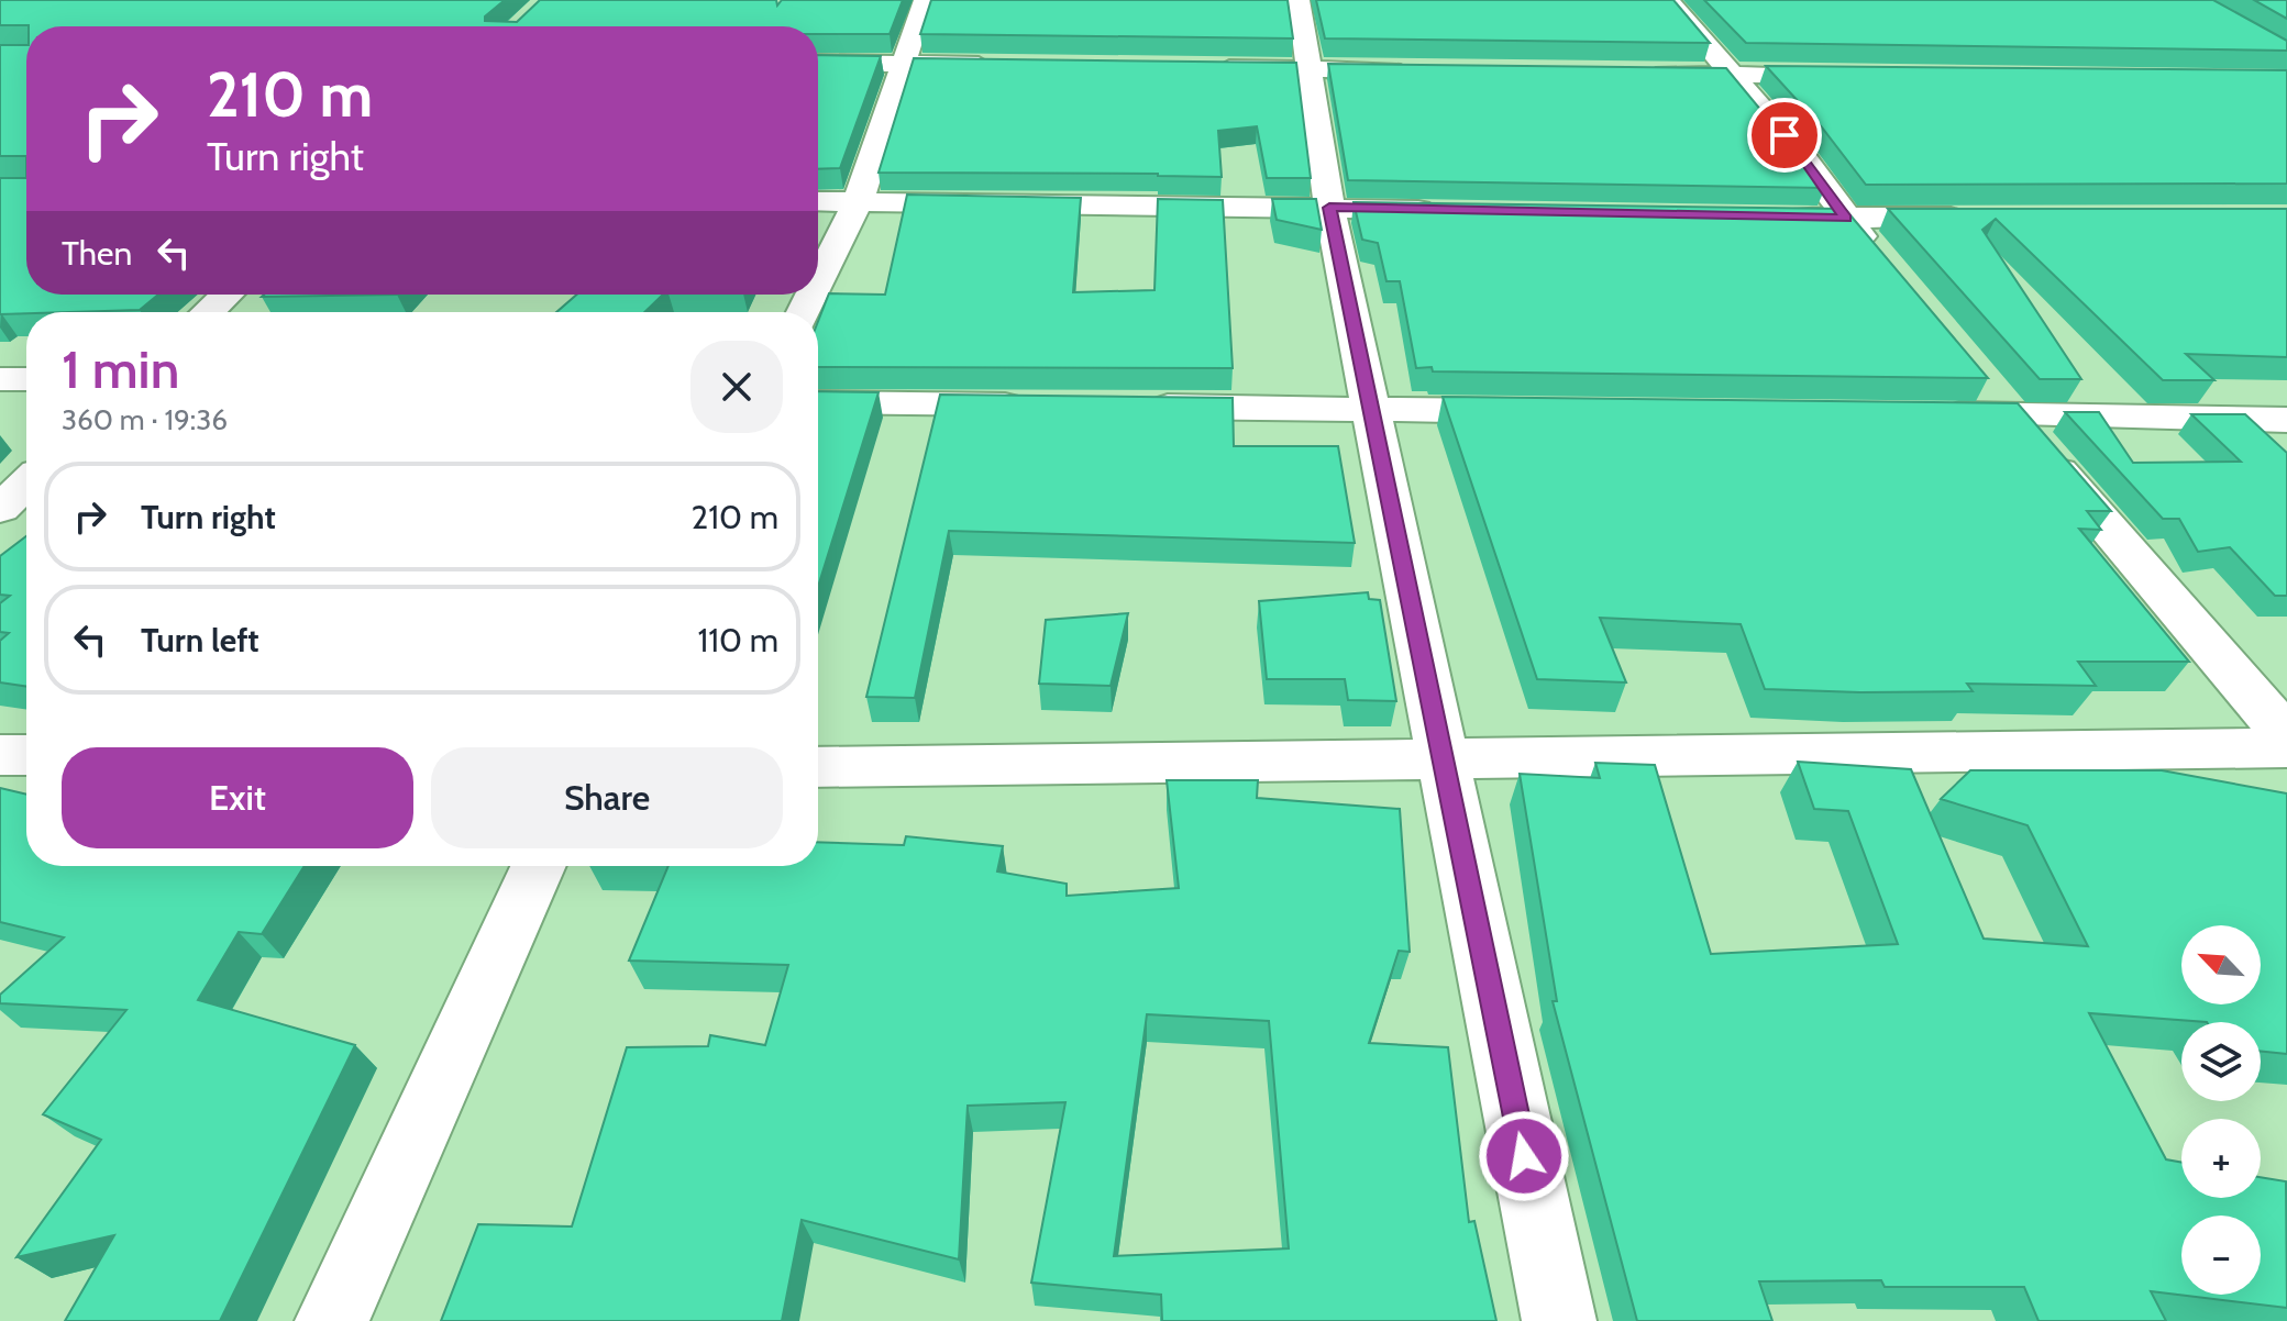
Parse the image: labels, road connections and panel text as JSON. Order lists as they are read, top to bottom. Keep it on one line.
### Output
{"north":"top left","page":{"turn":["210 m","Turn right"],"then":"Then","heading":["1 min","360 m · 19:36"],"list":[{"name":"Turn right","value":"210 m"},{"name":"Turn left","value":"110 m"}],"buttons":["Exit","Share"],"map_buttons":["+","−"]}}
